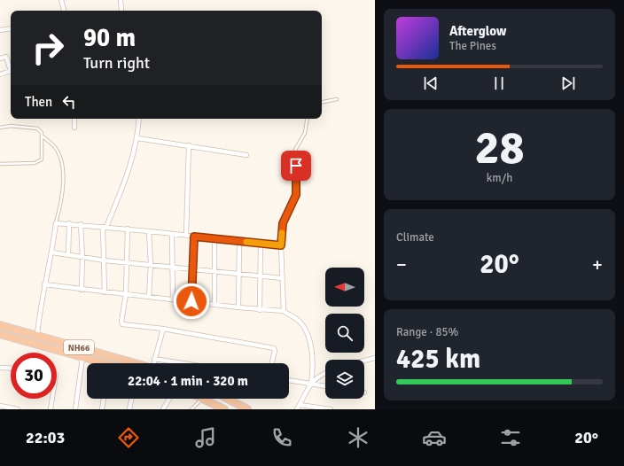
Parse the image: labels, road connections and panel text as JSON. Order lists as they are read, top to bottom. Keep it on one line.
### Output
{"streets":{"highway":["NH66"]},"north":"left","page":{"turn":["90 m","Turn right"],"song":["Afterglow","The Pines"],"then":"Then","tile":[["28","km/h"],"Climate",["Range · 85%","425 km"]],"heat":["−","20°","+"],"limit":"30","trip":"22:04 · 1 min · 320 m","tabs":["22:03","20°"]}}
